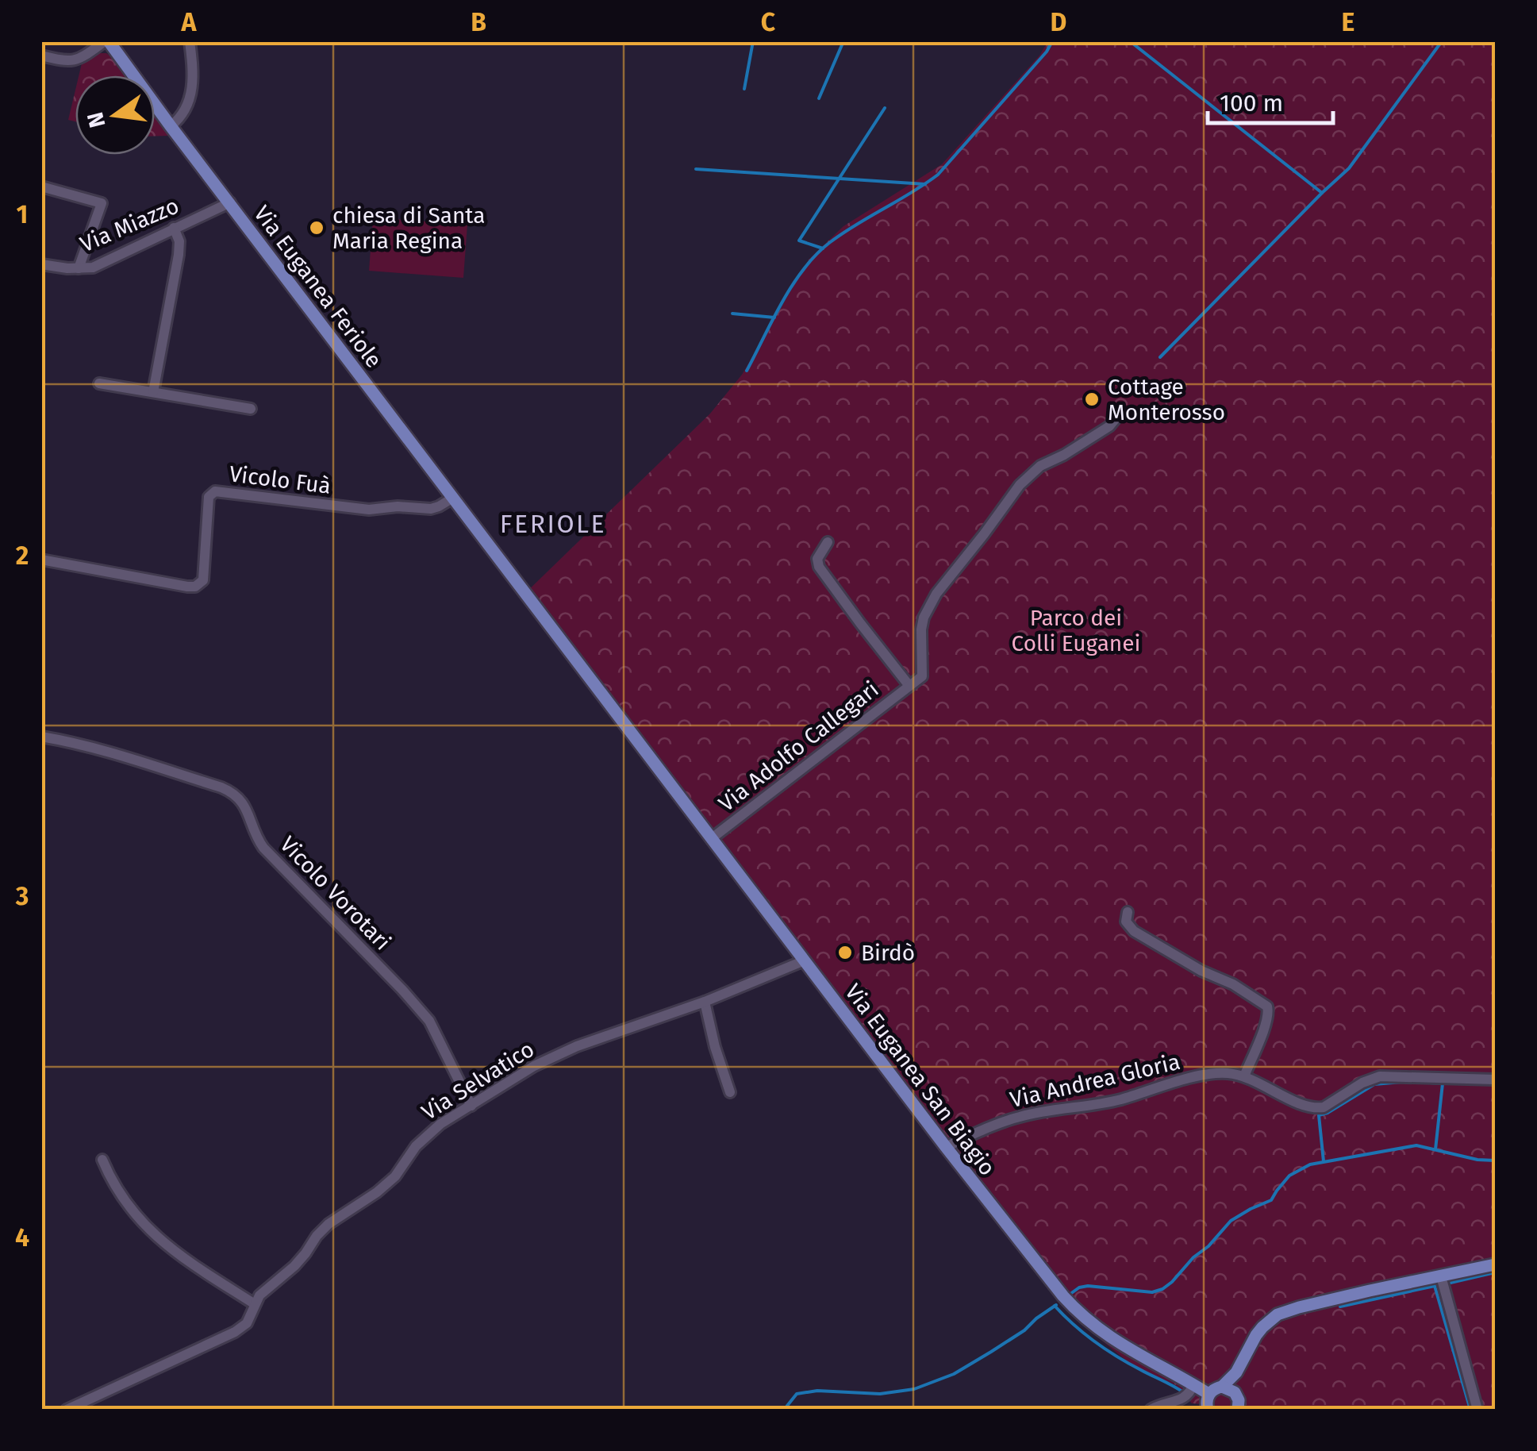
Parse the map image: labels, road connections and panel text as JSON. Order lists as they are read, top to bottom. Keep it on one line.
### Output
{"streets":{"main road":["Via Euganea Feriole","Via Euganea San Biagio"],"street":["Via Miazzo","Vicolo Fuà","Via Adolfo Callegari","Vicolo Vorotari","Via Selvatico","Via Andrea Gloria"]},"crossings":[["Via Miazzo","Via Euganea Feriole"],["Via Euganea Feriole","Vicolo Fuà"],["Via Euganea Feriole","Via Euganea San Biagio"],["Via Adolfo Callegari","Via Euganea San Biagio"],["Vicolo Vorotari","Via Selvatico"],["Via Euganea San Biagio","Via Selvatico"],["Via Euganea San Biagio","Via Andrea Gloria"]],"districts":["FERIOLE"],"parks":["Parco dei Colli Euganei"],"places":["chiesa di Santa Maria Regina","Cottage Monterosso","Birdò"],"scale_bar":"100 m","north":"left","grid":{"columns":["A","B","C","D","E"],"rows":["1","2","3","4"]}}
